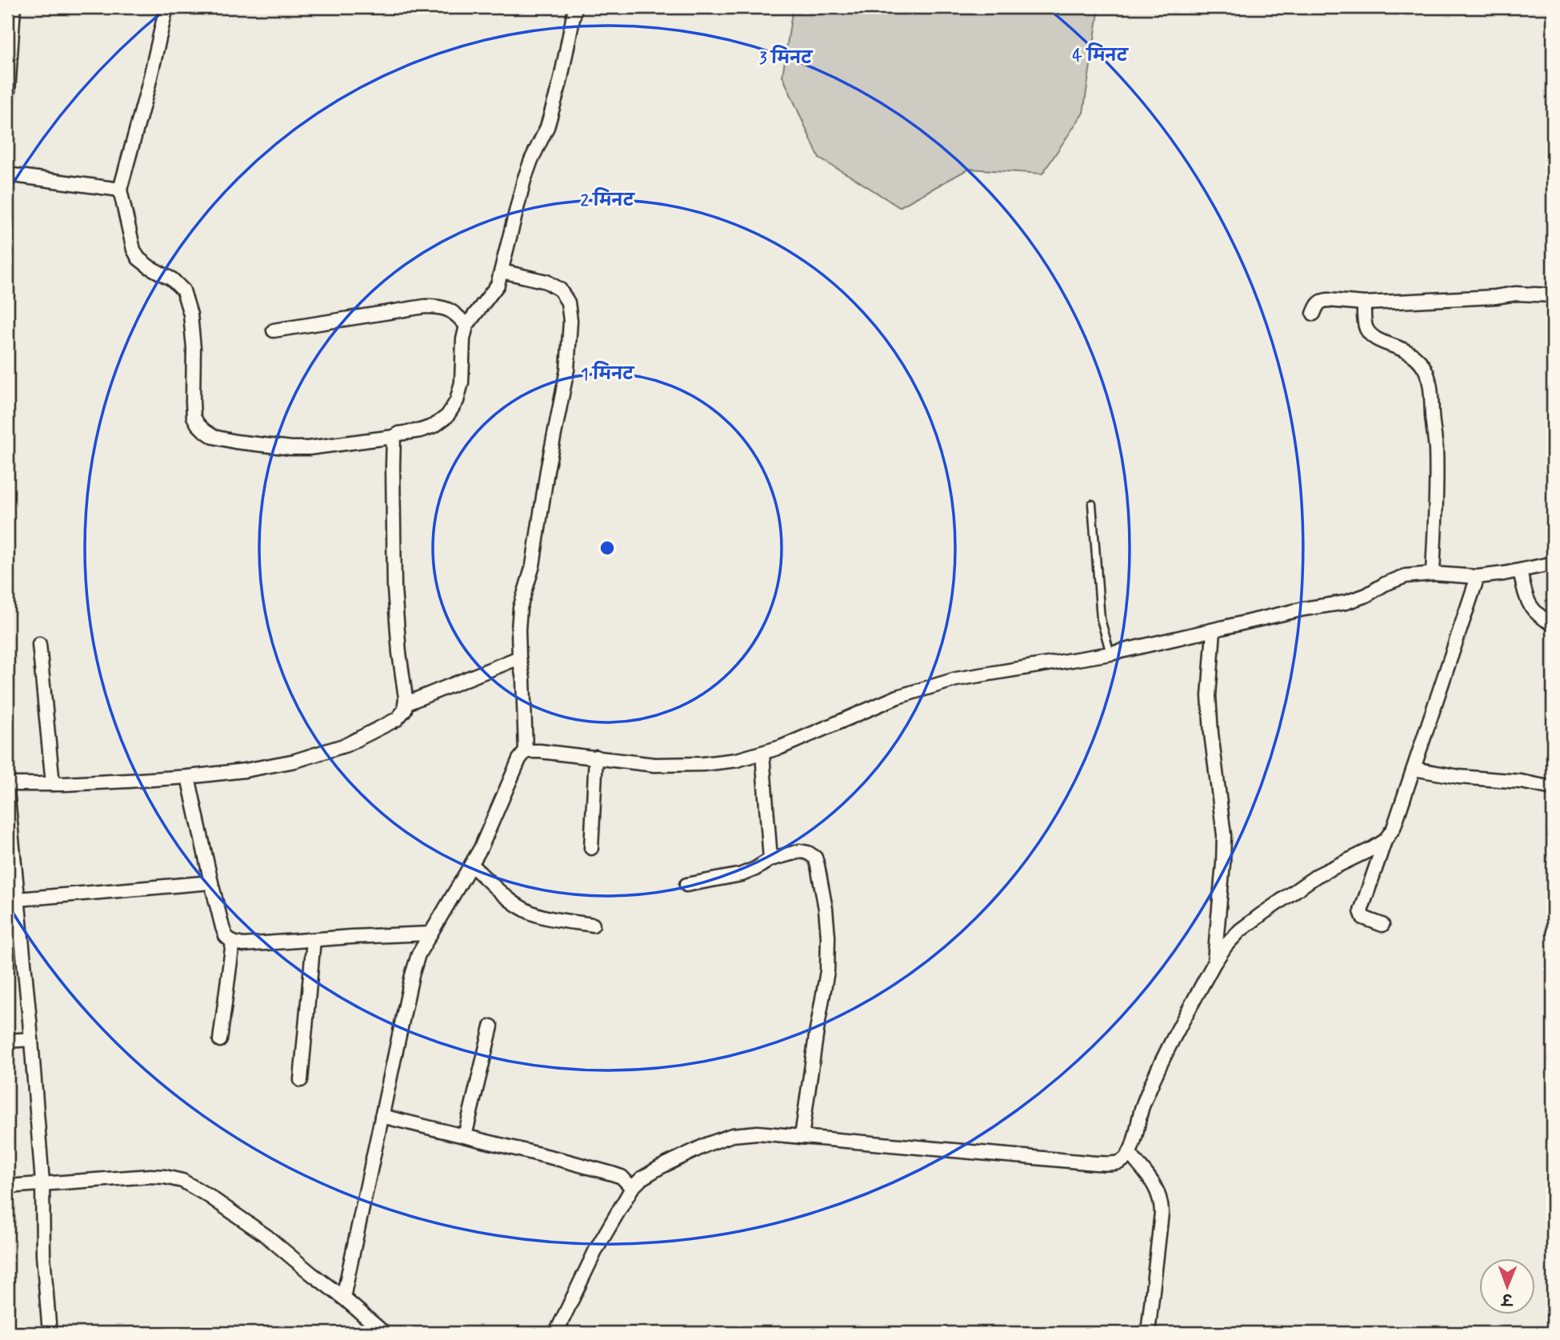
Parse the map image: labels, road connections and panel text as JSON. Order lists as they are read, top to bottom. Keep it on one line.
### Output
{"north":"bottom","rings":["4 मिनट","3 मिनट","2 मिनट","1 मिनट"]}
